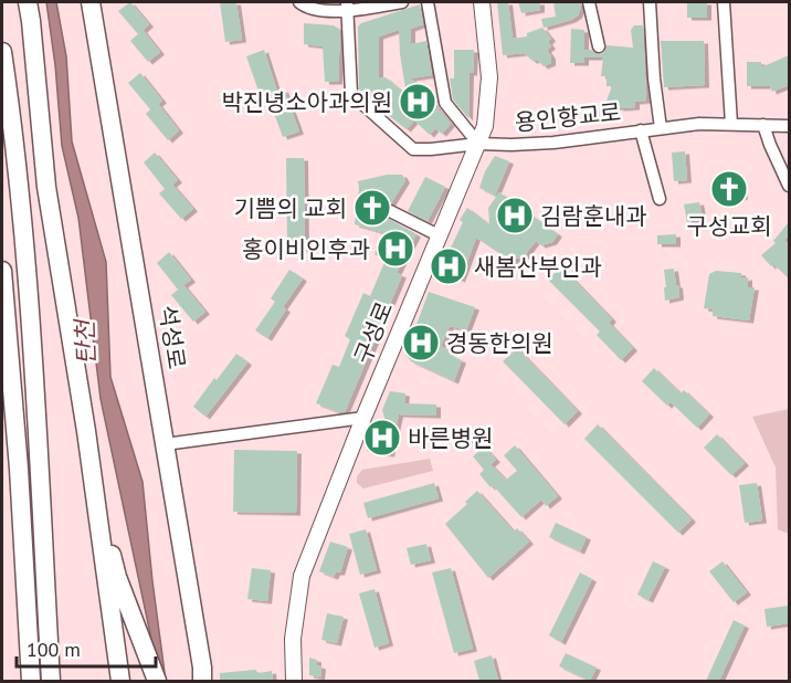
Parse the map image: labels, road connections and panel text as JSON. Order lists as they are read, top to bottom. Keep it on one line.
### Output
{"streets":{"highway":["석성로"],"main road":["구성로"],"street":["용인향교로"]},"crossings":[["용인향교로","구성로"]],"water":["탄천"],"places":{"hospital":["박진녕소아과의원","김람훈내과","홍이비인후과","새봄산부인과","경동한의원","바른병원"],"church":["구성교회","기쁨의 교회"]},"scale_bar":"100 m"}
